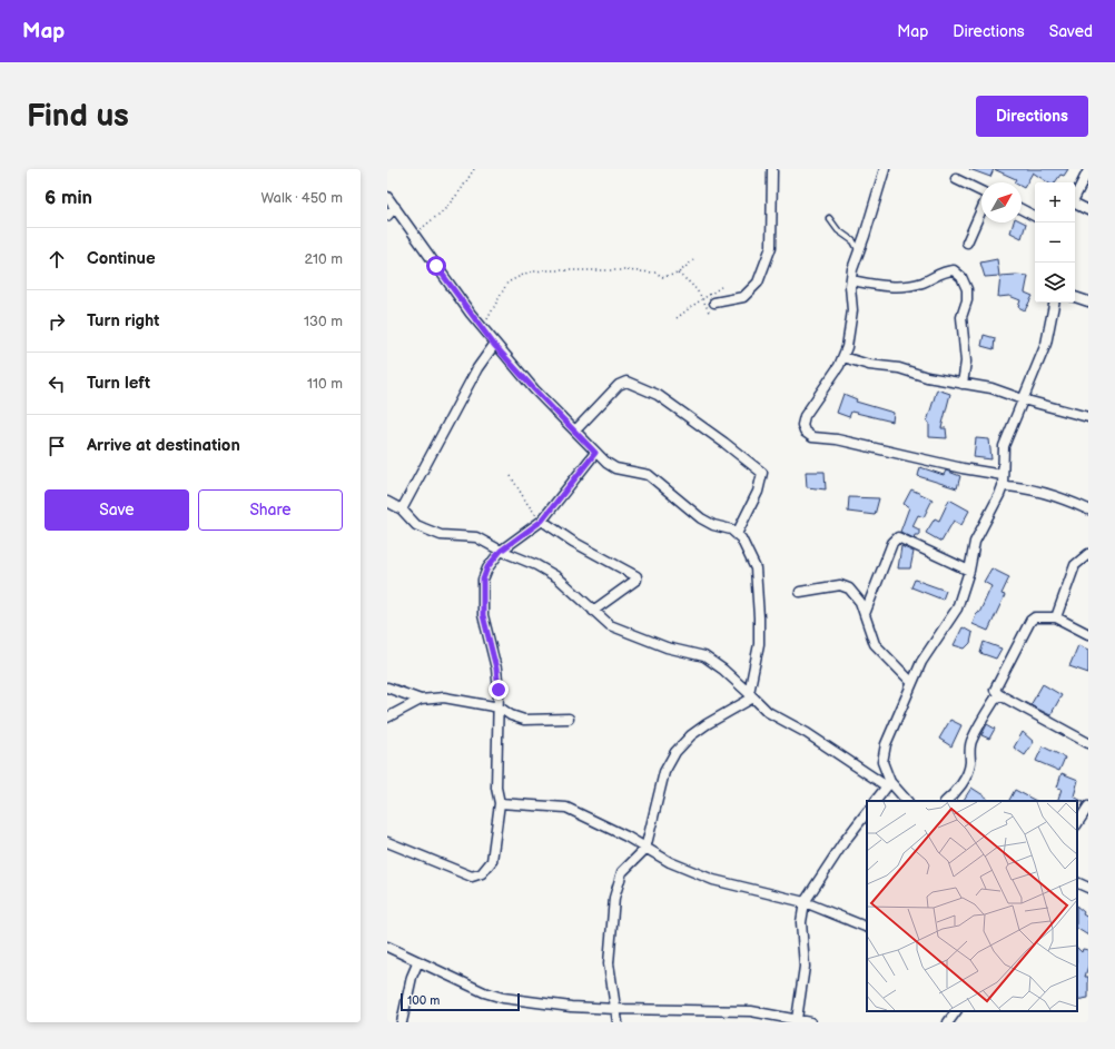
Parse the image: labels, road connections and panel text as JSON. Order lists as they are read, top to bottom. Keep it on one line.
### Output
{"scale_bar":"100 m","north":"top right","page":{"header":"Map","nav":["Map","Directions","Saved"],"buttons":["Directions",["Save","Share"]],"title":"Find us","heading":["6 min","Walk · 450 m"],"map_buttons":["+","−"],"list":[["Continue","210 m"],["Turn right","130 m"],["Turn left","110 m"],"Arrive at destination"],"scale":"100 m"}}
